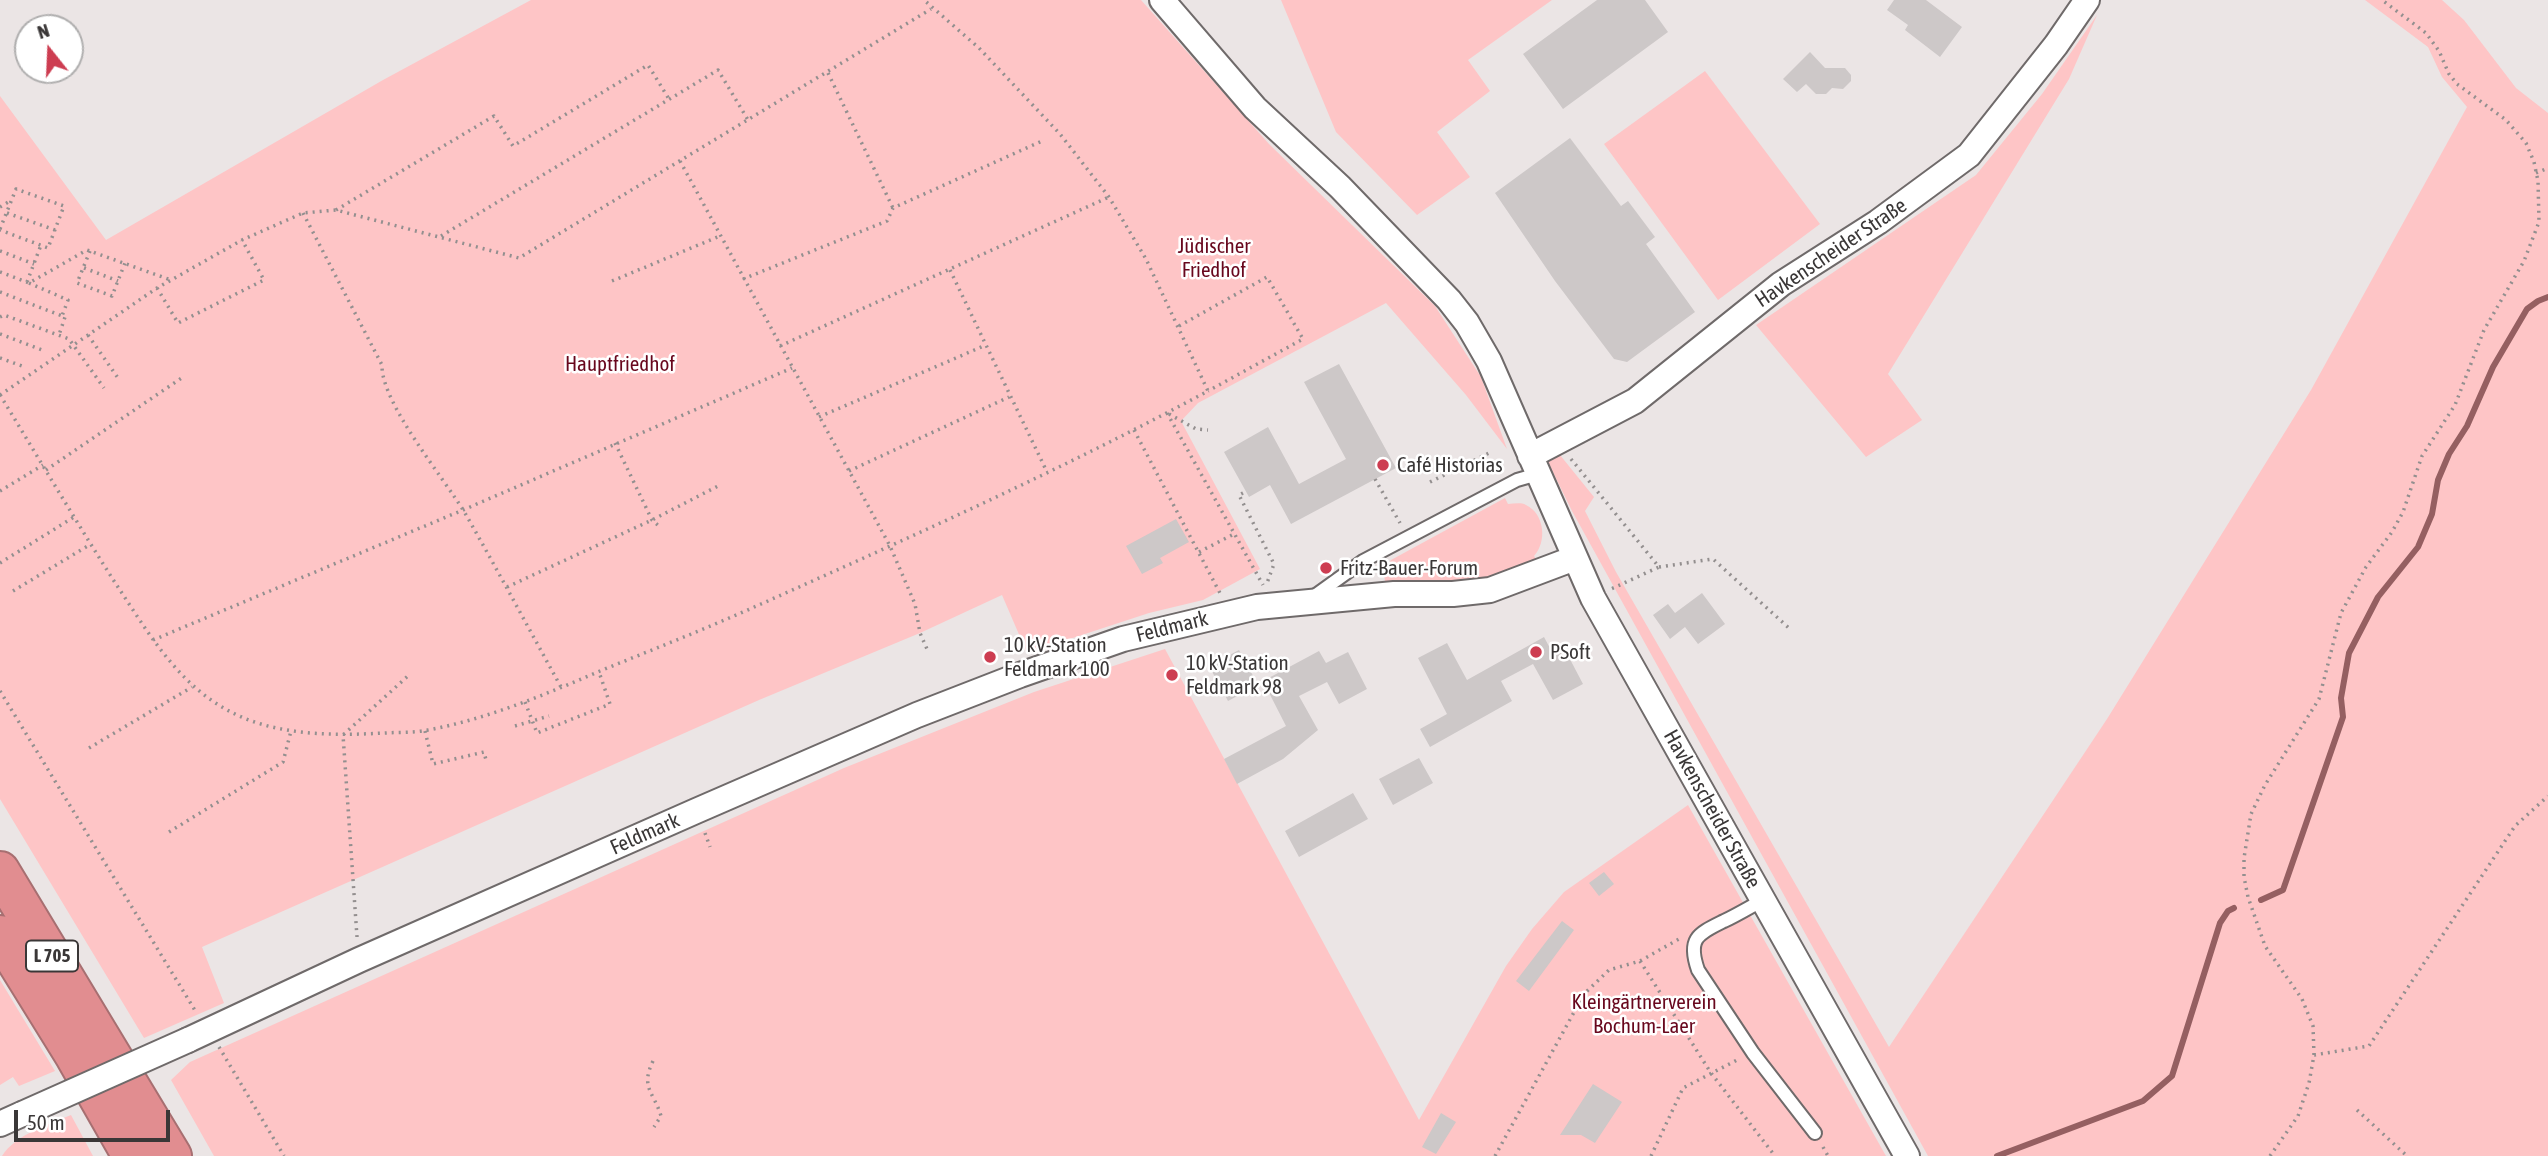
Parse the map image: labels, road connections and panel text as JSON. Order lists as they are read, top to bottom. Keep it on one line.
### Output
{"streets":{"highway":["L 705"],"street":["Havkenscheider Straße","Feldmark"]},"crossings":[["Havkenscheider Straße","Feldmark"]],"parks":["Jüdischer Friedhof","Hauptfriedhof","Kleingärtnerverein Bochum-Laer"],"places":["Café Historias","Fritz-Bauer-Forum","PSoft","10 kV-Station Feldmark 100","10 kV-Station Feldmark 98"],"scale_bar":"50 m","north":"top"}
